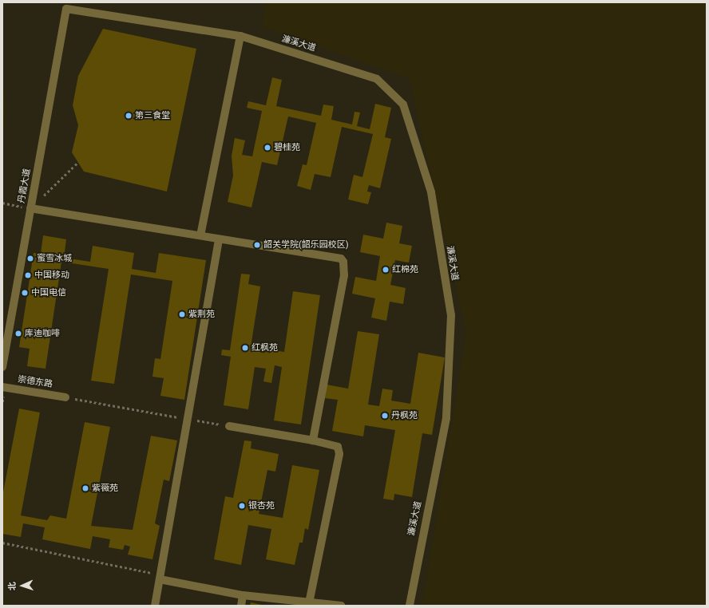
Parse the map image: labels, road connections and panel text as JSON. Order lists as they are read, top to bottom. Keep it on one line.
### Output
{"streets":{"lane":["濂溪大道","丹霞大道","崇德东路"]},"crossings":[["濂溪大道","丹霞大道"]],"places":["第三食堂","碧桂苑","韶关学院(韶乐园校区)","蜜雪冰城","红棉苑","中国移动","中国电信","紫荆苑","库迪咖啡","红枫苑","丹枫苑","紫薇苑","银杏苑"],"north":"left"}
